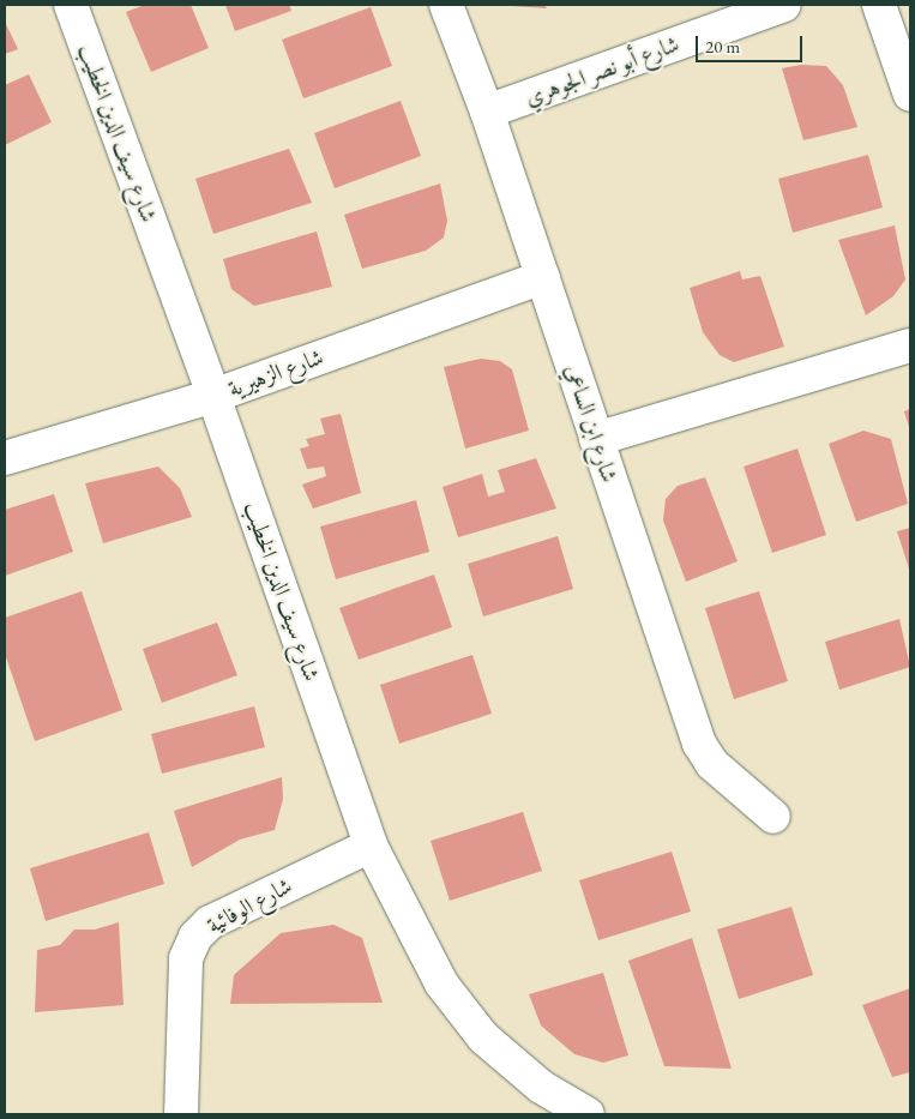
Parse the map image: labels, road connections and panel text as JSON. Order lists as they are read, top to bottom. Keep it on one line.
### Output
{"streets":{"street":["شارع أبو نصر الجوهري","شارع سيف الدين الخطيب","شارع الزهيرية","شارع ابن الساعي","شارع الوفائية"]},"crossings":[["شارع أبو نصر الجوهري","شارع ابن الساعي"],["شارع سيف الدين الخطيب","شارع الزهيرية"],["شارع سيف الدين الخطيب","شارع الوفائية"],["شارع الزهيرية","شارع ابن الساعي"]],"scale_bar":"20 m"}
